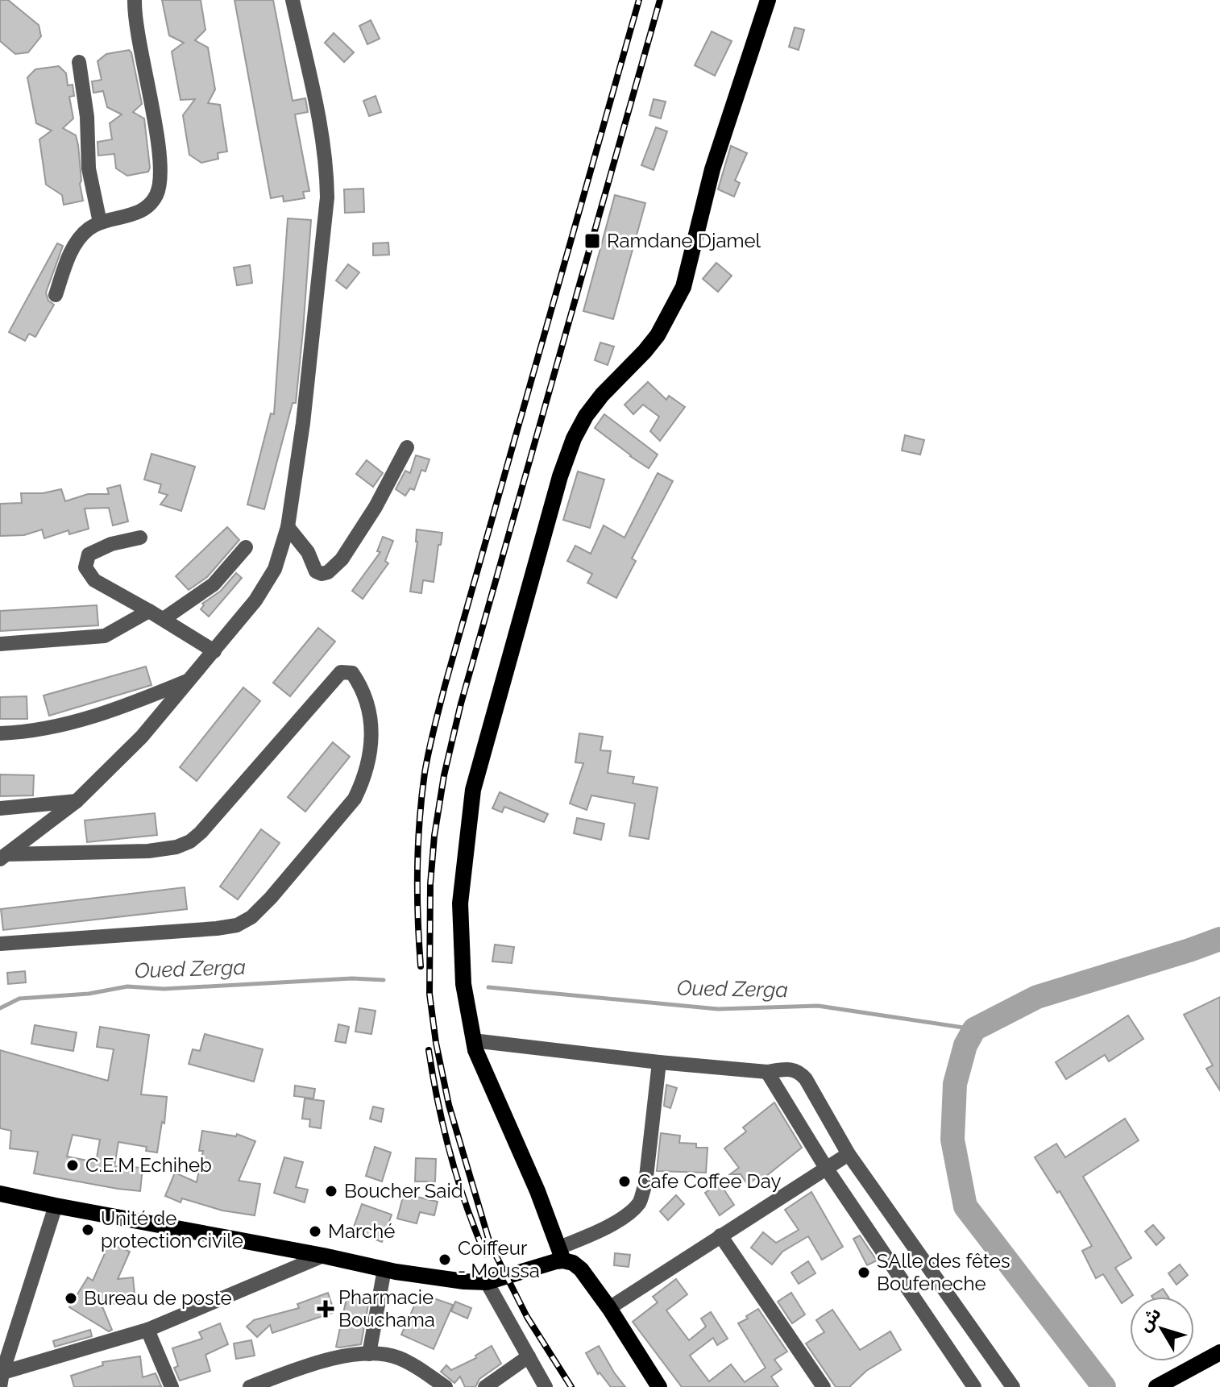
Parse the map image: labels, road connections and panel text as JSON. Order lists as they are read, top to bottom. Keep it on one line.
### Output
{"water":["Oued Zerga"],"places":{"transit":["Ramdane Djamel"],"other":["C.E.M Echiheb","Cafe Coffee Day","Boucher Said","Unité de protection civile","Marché","Coiffeur - Moussa","SAlle des fêtes Boufeneche","Bureau de poste"],"health":["Pharmacie Bouchama"]},"north":"top left"}
